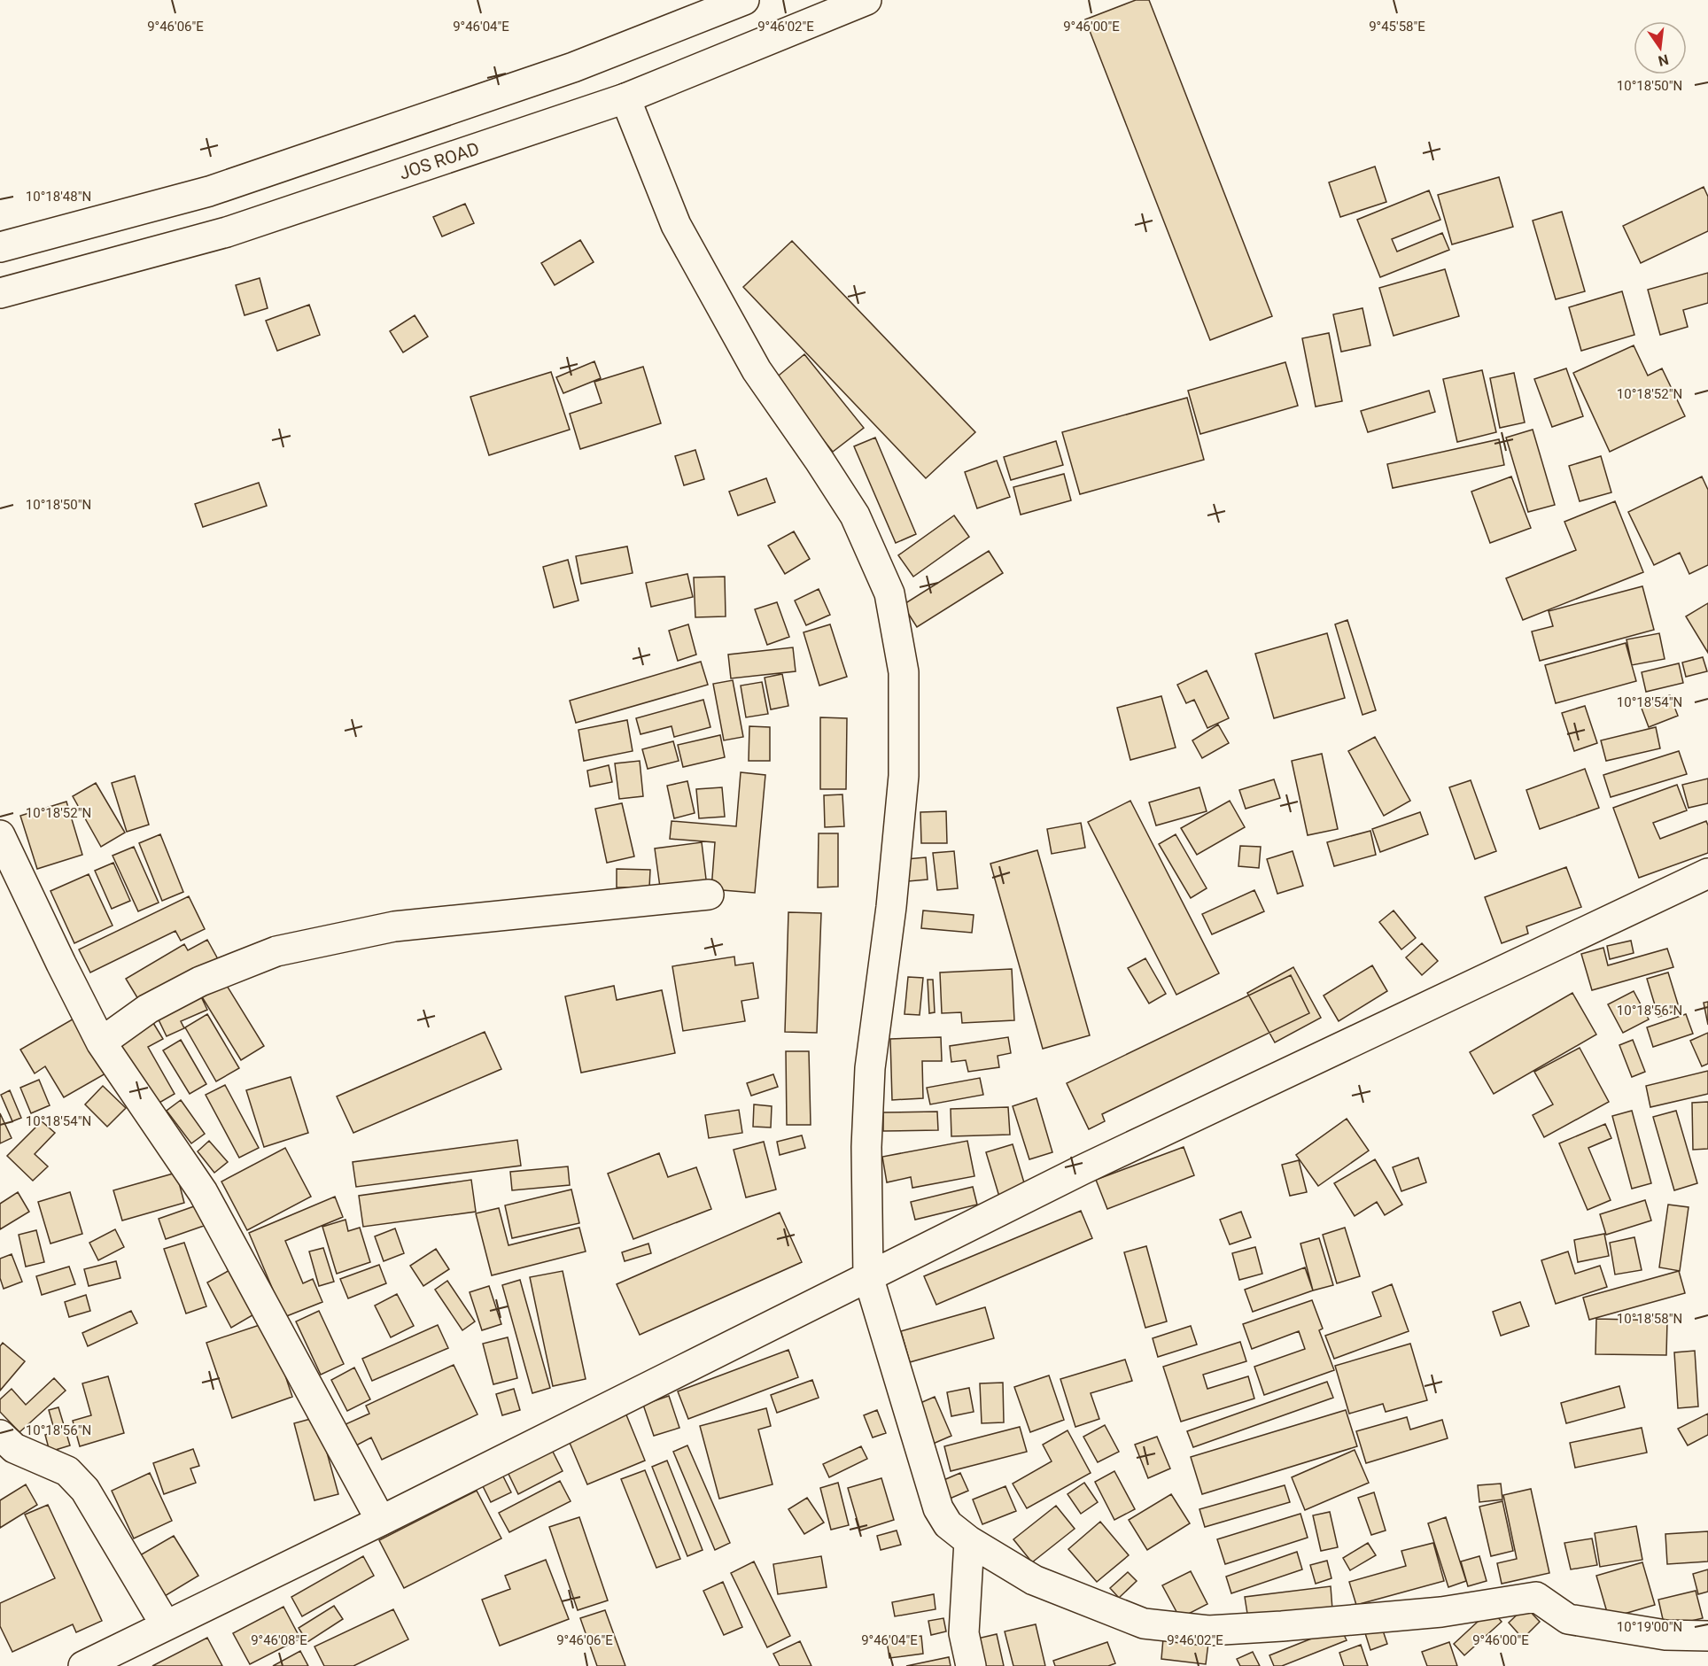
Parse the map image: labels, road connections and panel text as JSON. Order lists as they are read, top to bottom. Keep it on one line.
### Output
{"streets":{"main road":["JOS ROAD"]},"north":"bottom","coordinates":["9°45'58\"E","9°46'06\"E","9°46'04\"E","9°46'02\"E","9°46'00\"E","10°18'50\"N","10°18'48\"N","10°18'52\"N","10°18'54\"N","10°18'56\"N","10°18'58\"N","10°19'00\"N","9°46'08\"E"]}
